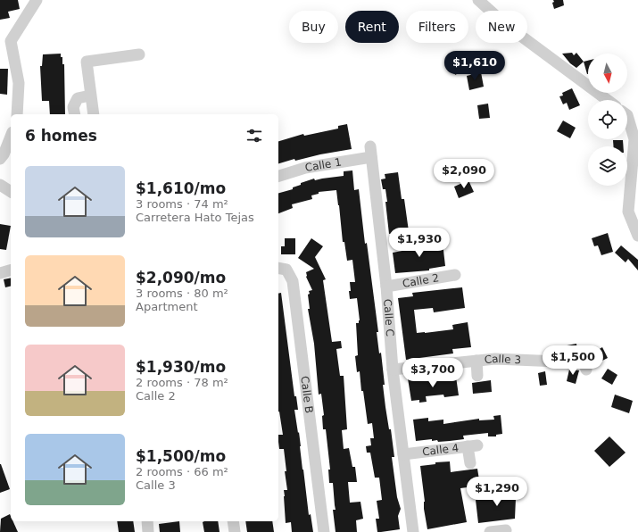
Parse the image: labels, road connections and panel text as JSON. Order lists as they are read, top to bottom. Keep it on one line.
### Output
{"streets":{"street":["Calle 1","Calle 2","Calle C","Calle 3","Calle B","Calle 4"]},"crossings":[["Calle 1","Calle C"],["Calle 2","Calle C"],["Calle C","Calle 3"],["Calle C","Calle 4"]],"north":"bottom","page":{"chip":["Buy","Rent","Filters","New"],"price":["$1,610","$2,090","$1,930","$1,500","$3,700","$1,290"],"heading":"6 homes","list":[{"name":"$1,610/mo","note":"3 rooms · 74 m² · Carretera Hato Tejas"},{"name":"$2,090/mo","note":"3 rooms · 80 m² · Apartment"},{"name":"$1,930/mo","note":"2 rooms · 78 m² · Calle 2"},{"name":"$1,500/mo","note":"2 rooms · 66 m² · Calle 3"}]}}
